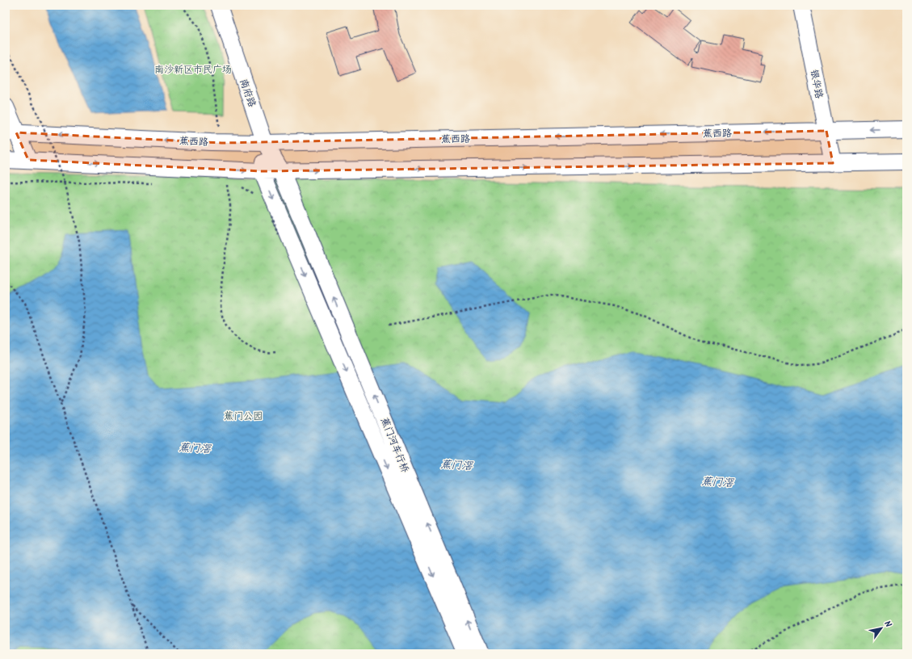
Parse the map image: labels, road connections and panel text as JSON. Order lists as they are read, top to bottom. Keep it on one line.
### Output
{"streets":{"street":["银华路","南府路","蕉西路","蕉门河车行桥"]},"crossings":[["银华路","蕉西路"],["南府路","蕉西路"],["南府路","蕉门河车行桥"]],"water":["蕉门滘"],"parks":["南沙新区市民广场","蕉门公园"],"north":"top right"}
